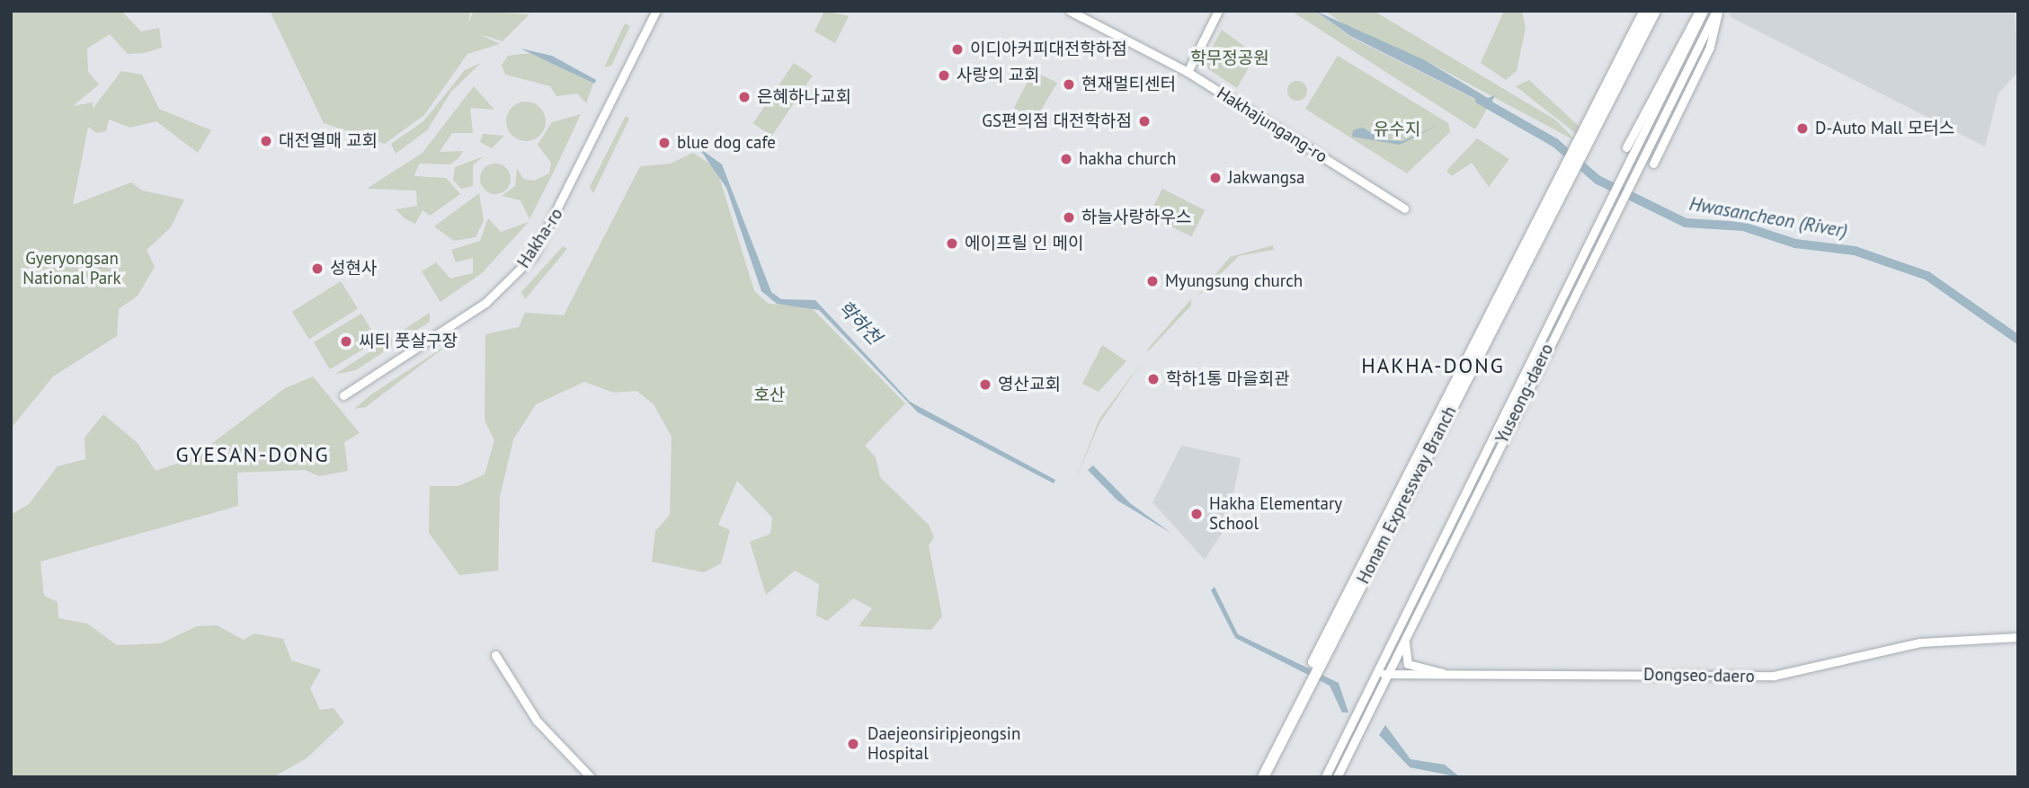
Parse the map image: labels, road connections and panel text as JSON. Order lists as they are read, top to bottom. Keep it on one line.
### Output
{"streets":{"highway":["Honam Expressway Branch"],"street":["Hakhajungang-ro","Hakha-ro","Yuseong-daero","Dongseo-daero"]},"crossings":[["Yuseong-daero","Dongseo-daero"]],"districts":["HAKHA-DONG","GYESAN-DONG"],"water":["Hwasancheon (River)","학하천"],"parks":["학무정공원","유수지","Gyeryongsan National Park","호산"],"places":["이디아커피대전학하점","사랑의 교회","현재멀티센터","은혜하나교회","GS편의점 대전학하점","D-Auto Mall 모터스","대전열매 교회","blue dog cafe","hakha church","Jakwangsa","하늘사랑하우스","에이프릴 인 메이","성현사","Myungsung church","씨티 풋살구장","학하1통 마을회관","영산교회","Hakha Elementary School","Daejeonsiripjeongsin Hospital"]}
